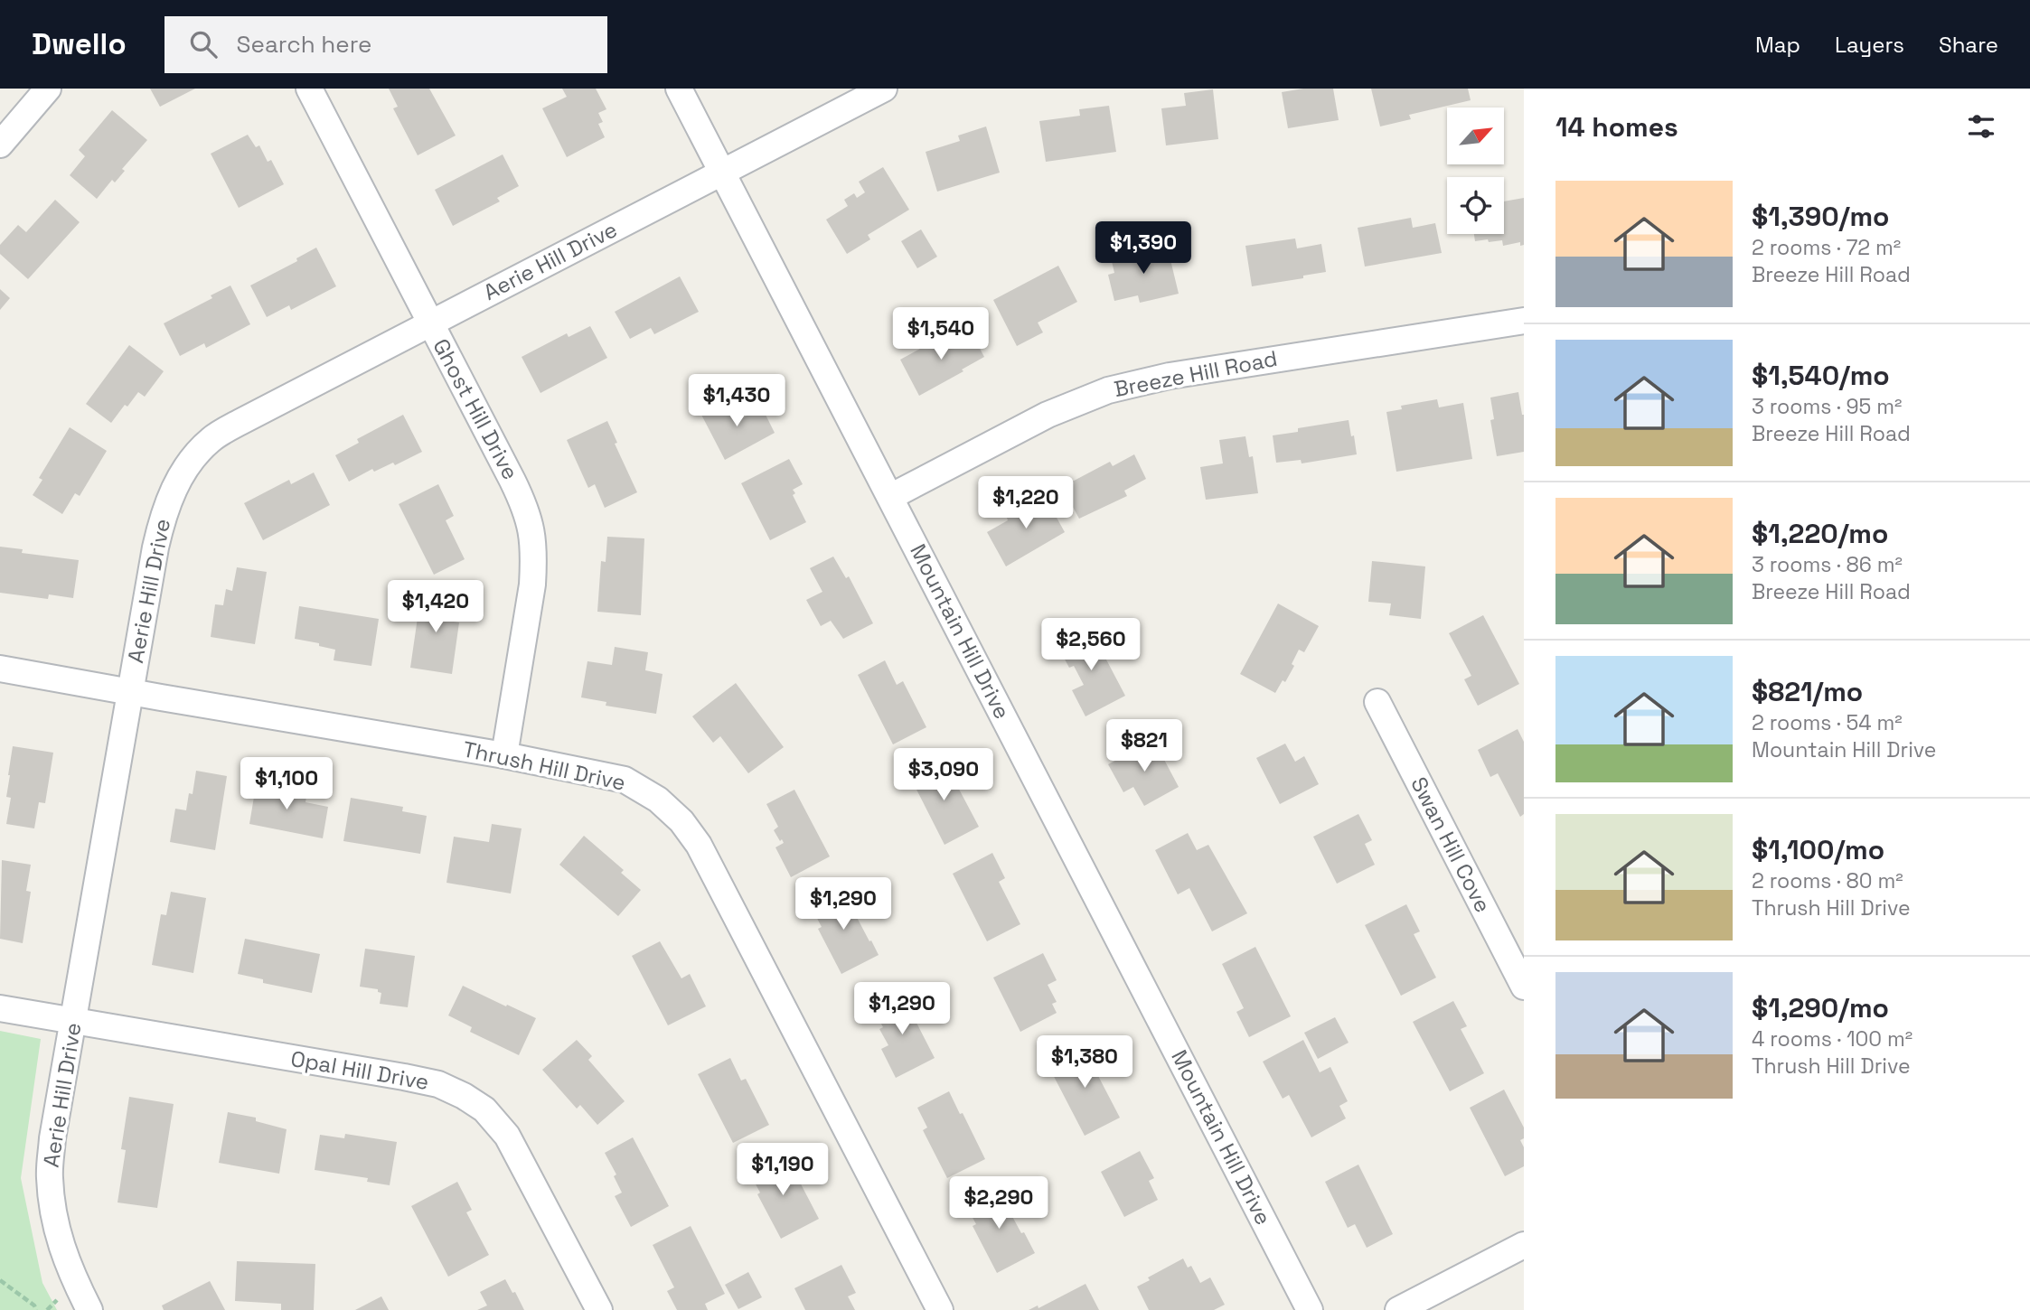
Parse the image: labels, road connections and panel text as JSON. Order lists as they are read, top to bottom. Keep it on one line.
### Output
{"streets":{"street":["Aerie Hill Drive","Breeze Hill Road","Ghost Hill Drive","Mountain Hill Drive","Thrush Hill Drive","Swan Hill Cove","Opal Hill Drive"]},"crossings":[["Aerie Hill Drive","Ghost Hill Drive"],["Aerie Hill Drive","Mountain Hill Drive"],["Aerie Hill Drive","Thrush Hill Drive"],["Aerie Hill Drive","Opal Hill Drive"],["Breeze Hill Road","Mountain Hill Drive"],["Ghost Hill Drive","Thrush Hill Drive"]],"north":"top right","page":{"header":"Dwello","search":"Search here","nav":["Map","Layers","Share"],"heading":"14 homes","list":[{"name":"$1,390/mo","note":"2 rooms · 72 m² · Breeze Hill Road"},{"name":"$1,540/mo","note":"3 rooms · 95 m² · Breeze Hill Road"},{"name":"$1,220/mo","note":"3 rooms · 86 m² · Breeze Hill Road"},{"name":"$821/mo","note":"2 rooms · 54 m² · Mountain Hill Drive"},{"name":"$1,100/mo","note":"2 rooms · 80 m² · Thrush Hill Drive"},{"name":"$1,290/mo","note":"4 rooms · 100 m² · Thrush Hill Drive"}],"price":["$1,390","$1,540","$1,430","$1,220","$1,420","$2,560","$821","$3,090","$1,100","$1,290","$1,290","$1,380","$1,190","$2,290"]}}
